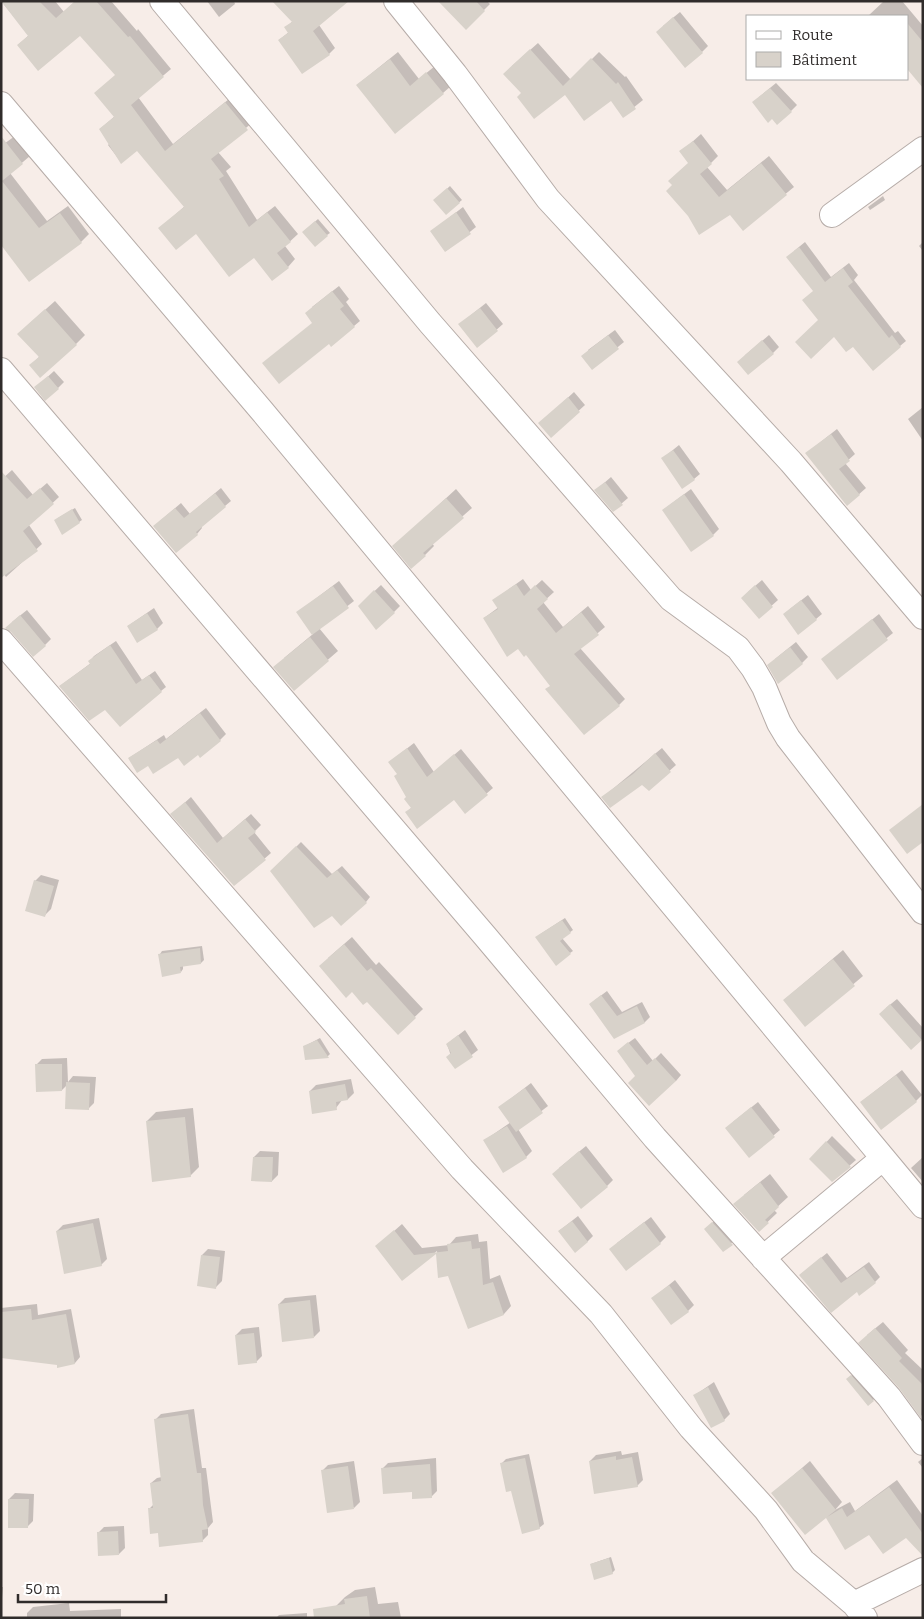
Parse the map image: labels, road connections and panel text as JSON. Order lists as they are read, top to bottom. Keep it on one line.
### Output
{"legend":["Route","Bâtiment"],"scale_bar":"50 m"}
